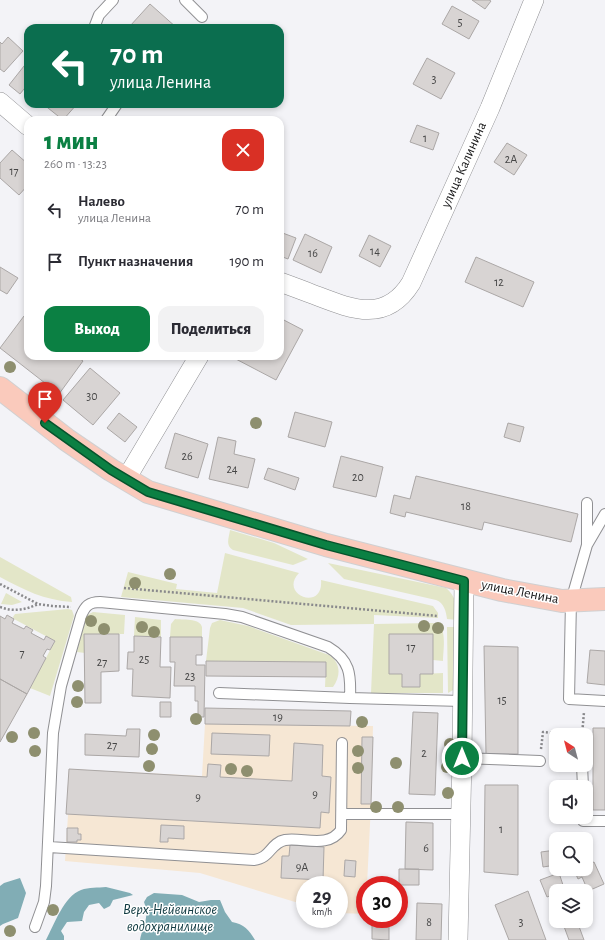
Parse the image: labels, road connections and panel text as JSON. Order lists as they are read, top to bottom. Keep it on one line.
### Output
{"streets":{"main road":["улица Ленина"],"street":["улица Калинина"]},"water":["Верх-Нейвинское водохранилище"],"house_numbers":["5","3","1","2А","17","14","16","12","30","26","24","20","18","17","7","25","27","23","15","19","27","2","9","9","1","6","9А","8","3"],"north":"top left","page":{"turn":["70 m","улица Ленина"],"heading":["1 мин","260 m · 13:23"],"list":[{"name":"Налево","note":"улица Ленина","value":"70 m"},{"name":"Пункт назначения","value":"190 m"}],"buttons":["Выход","Поделиться"],"speed":"29 km/h","limit":"30"}}
